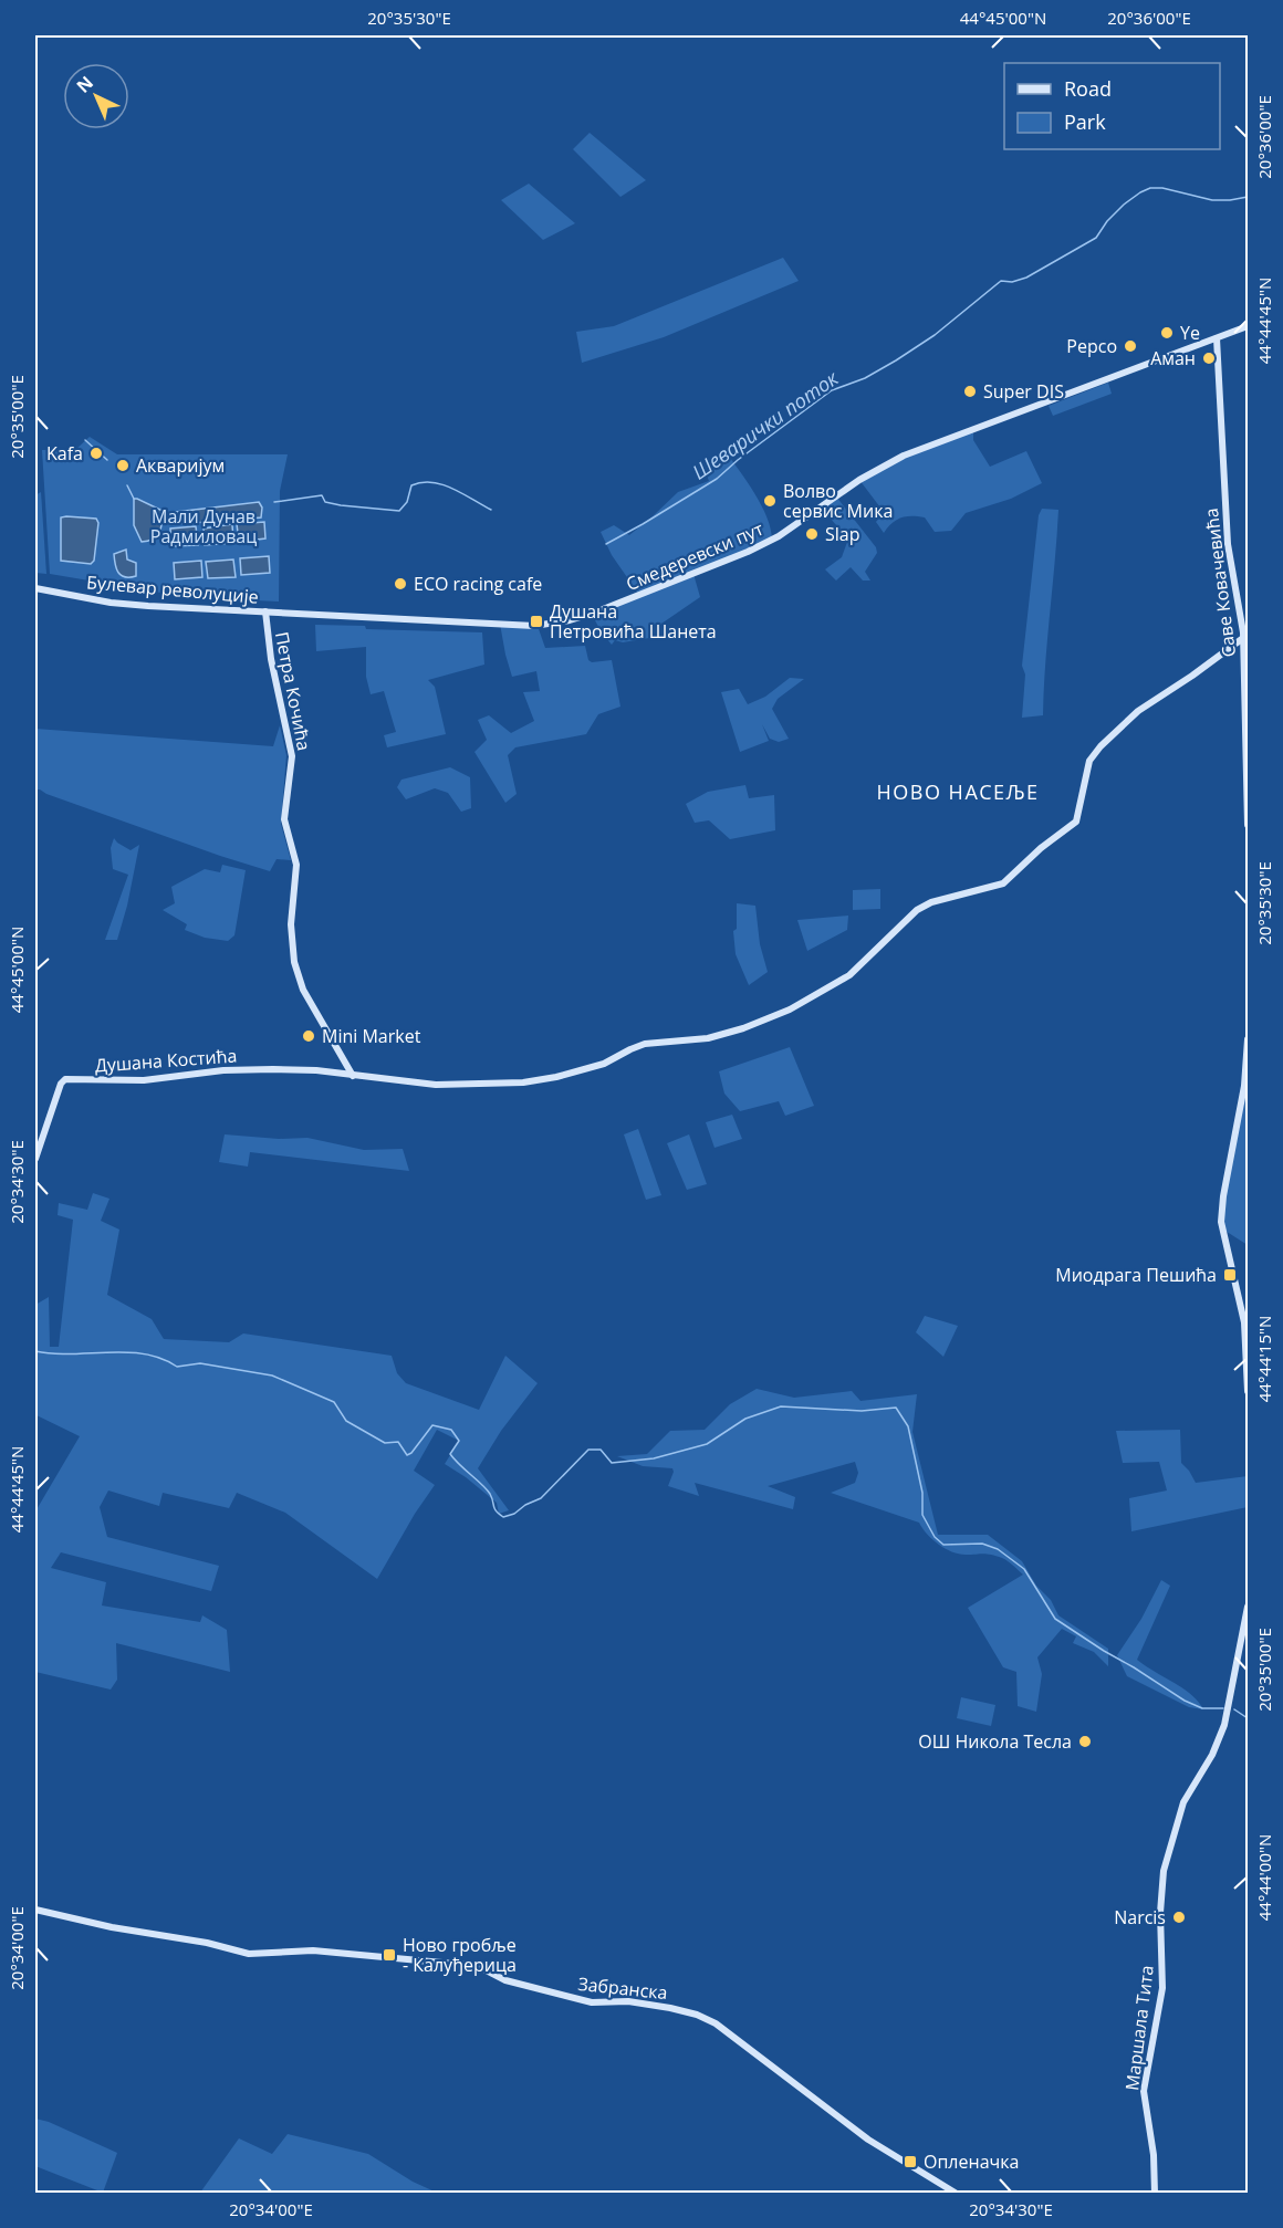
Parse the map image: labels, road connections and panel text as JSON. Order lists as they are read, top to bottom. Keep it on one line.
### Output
{"streets":{"street":["Смедеревски пут","Саве Ковачевића","Булевар револуције","Петра Кочића","Душана Костића","Забранска","Маршала Тита"]},"crossings":[["Смедеревски пут","Саве Ковачевића"],["Смедеревски пут","Булевар револуције"],["Смедеревски пут","Петра Кочића"],["Булевар револуције","Петра Кочића"],["Петра Кочића","Душана Костића"]],"districts":["НОВО НАСЕЉЕ"],"water":["Шеварички поток"],"parks":["Мали Дунав Радмиловац"],"places":{"other":["Ye","Pepco","Аман","Super DIS","Kafa","Акваријум","Волво сервис Мика","Slap","ECO racing cafe","Mini Market","ОШ Никола Тесла","Narcis"],"transit":["Душана Петровића Шанета","Миодрага Пешића","Ново гробље - Калуђерица","Опленачка"]},"legend":["Road","Park"],"north":"top left","coordinates":["20°35'30\"E","44°45'00\"N","20°36'00\"E","44°44'45\"N","20°35'00\"E","20°34'30\"E","44°44'15\"N","44°44'00\"N","20°34'00\"E"]}
